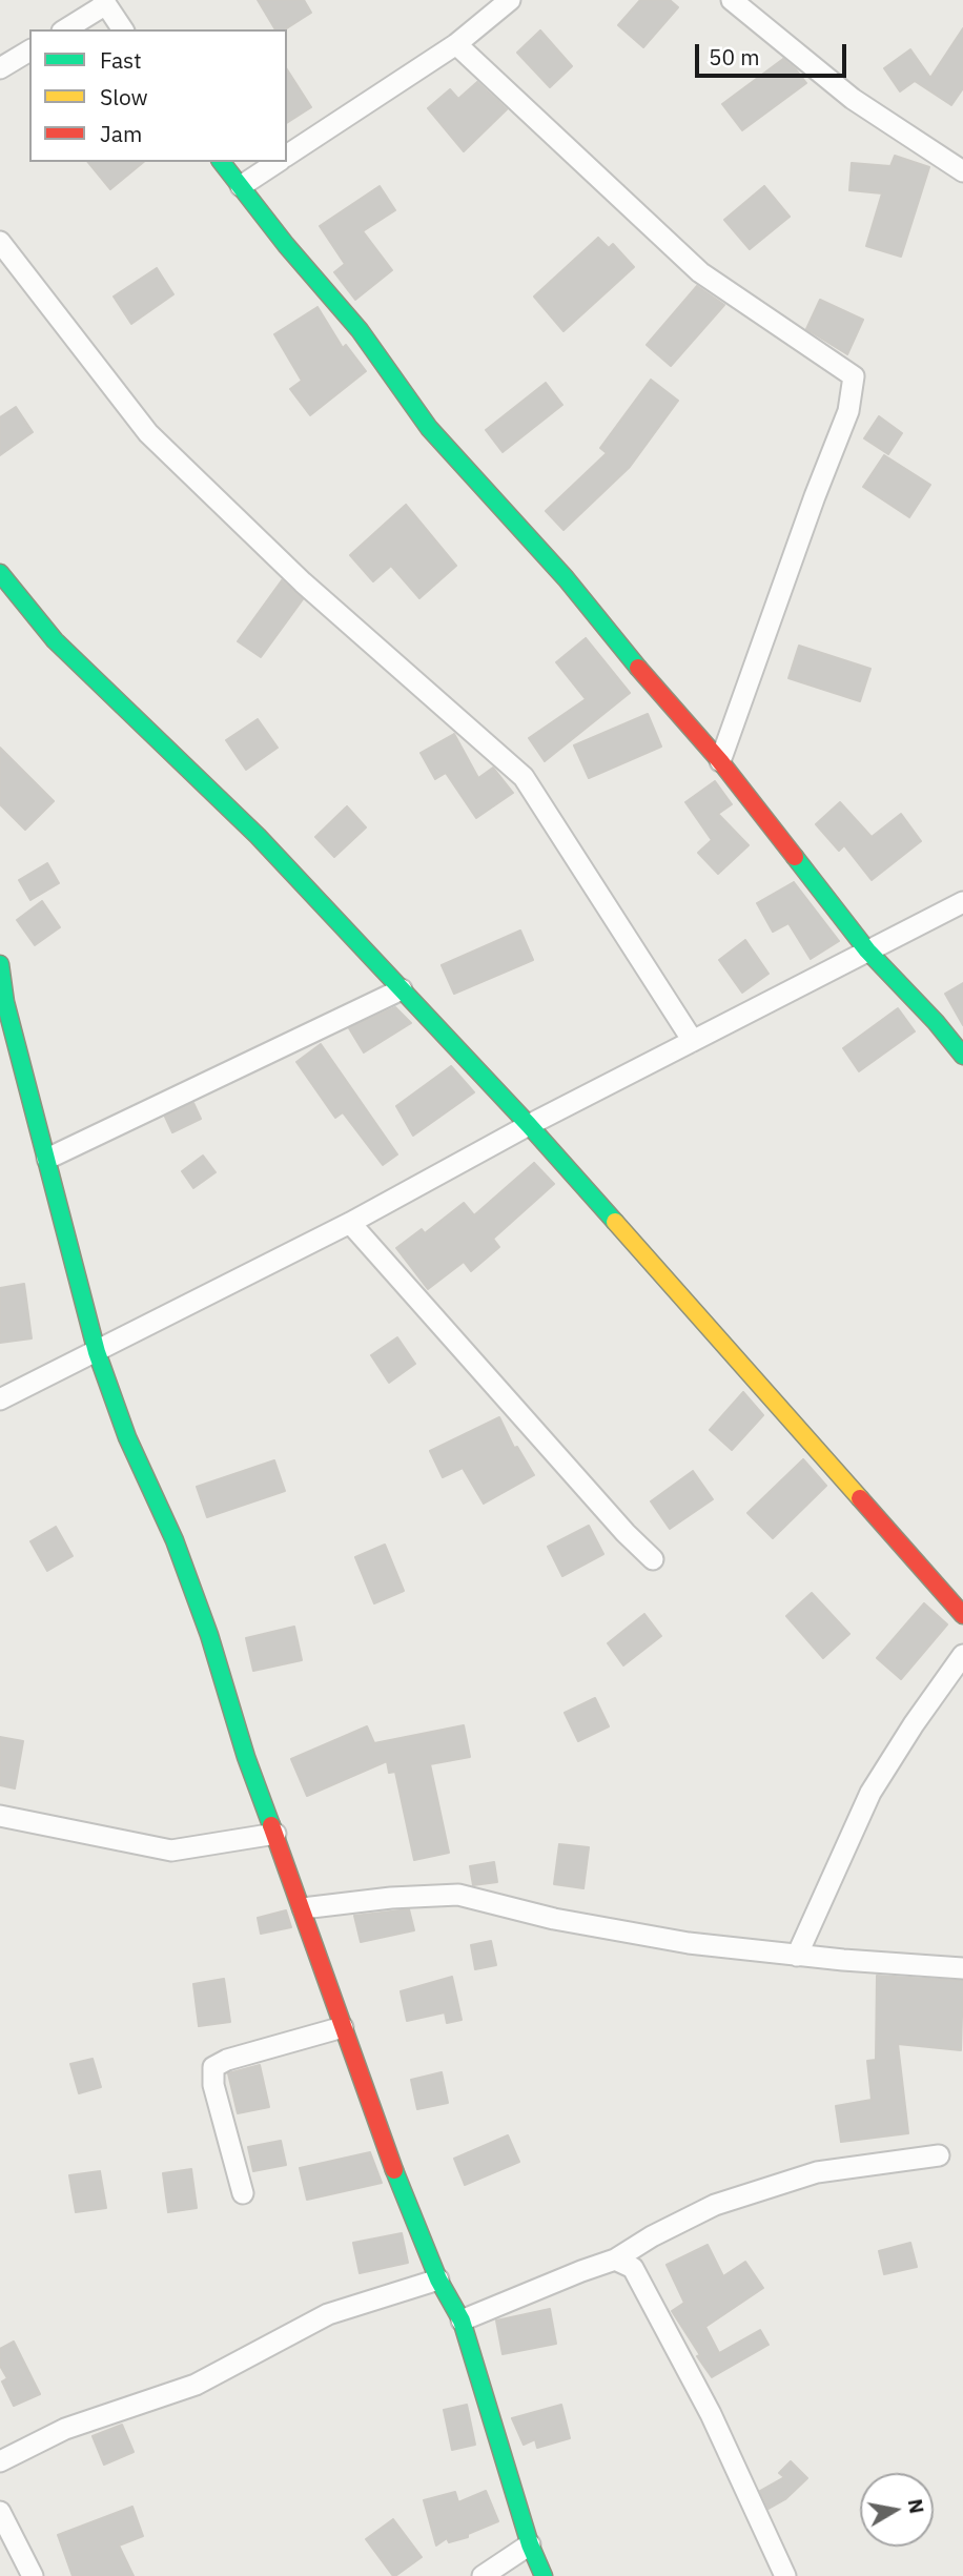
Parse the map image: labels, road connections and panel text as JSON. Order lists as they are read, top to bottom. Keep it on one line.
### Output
{"legend":["Fast","Slow","Jam"],"scale_bar":"50 m","north":"right"}
